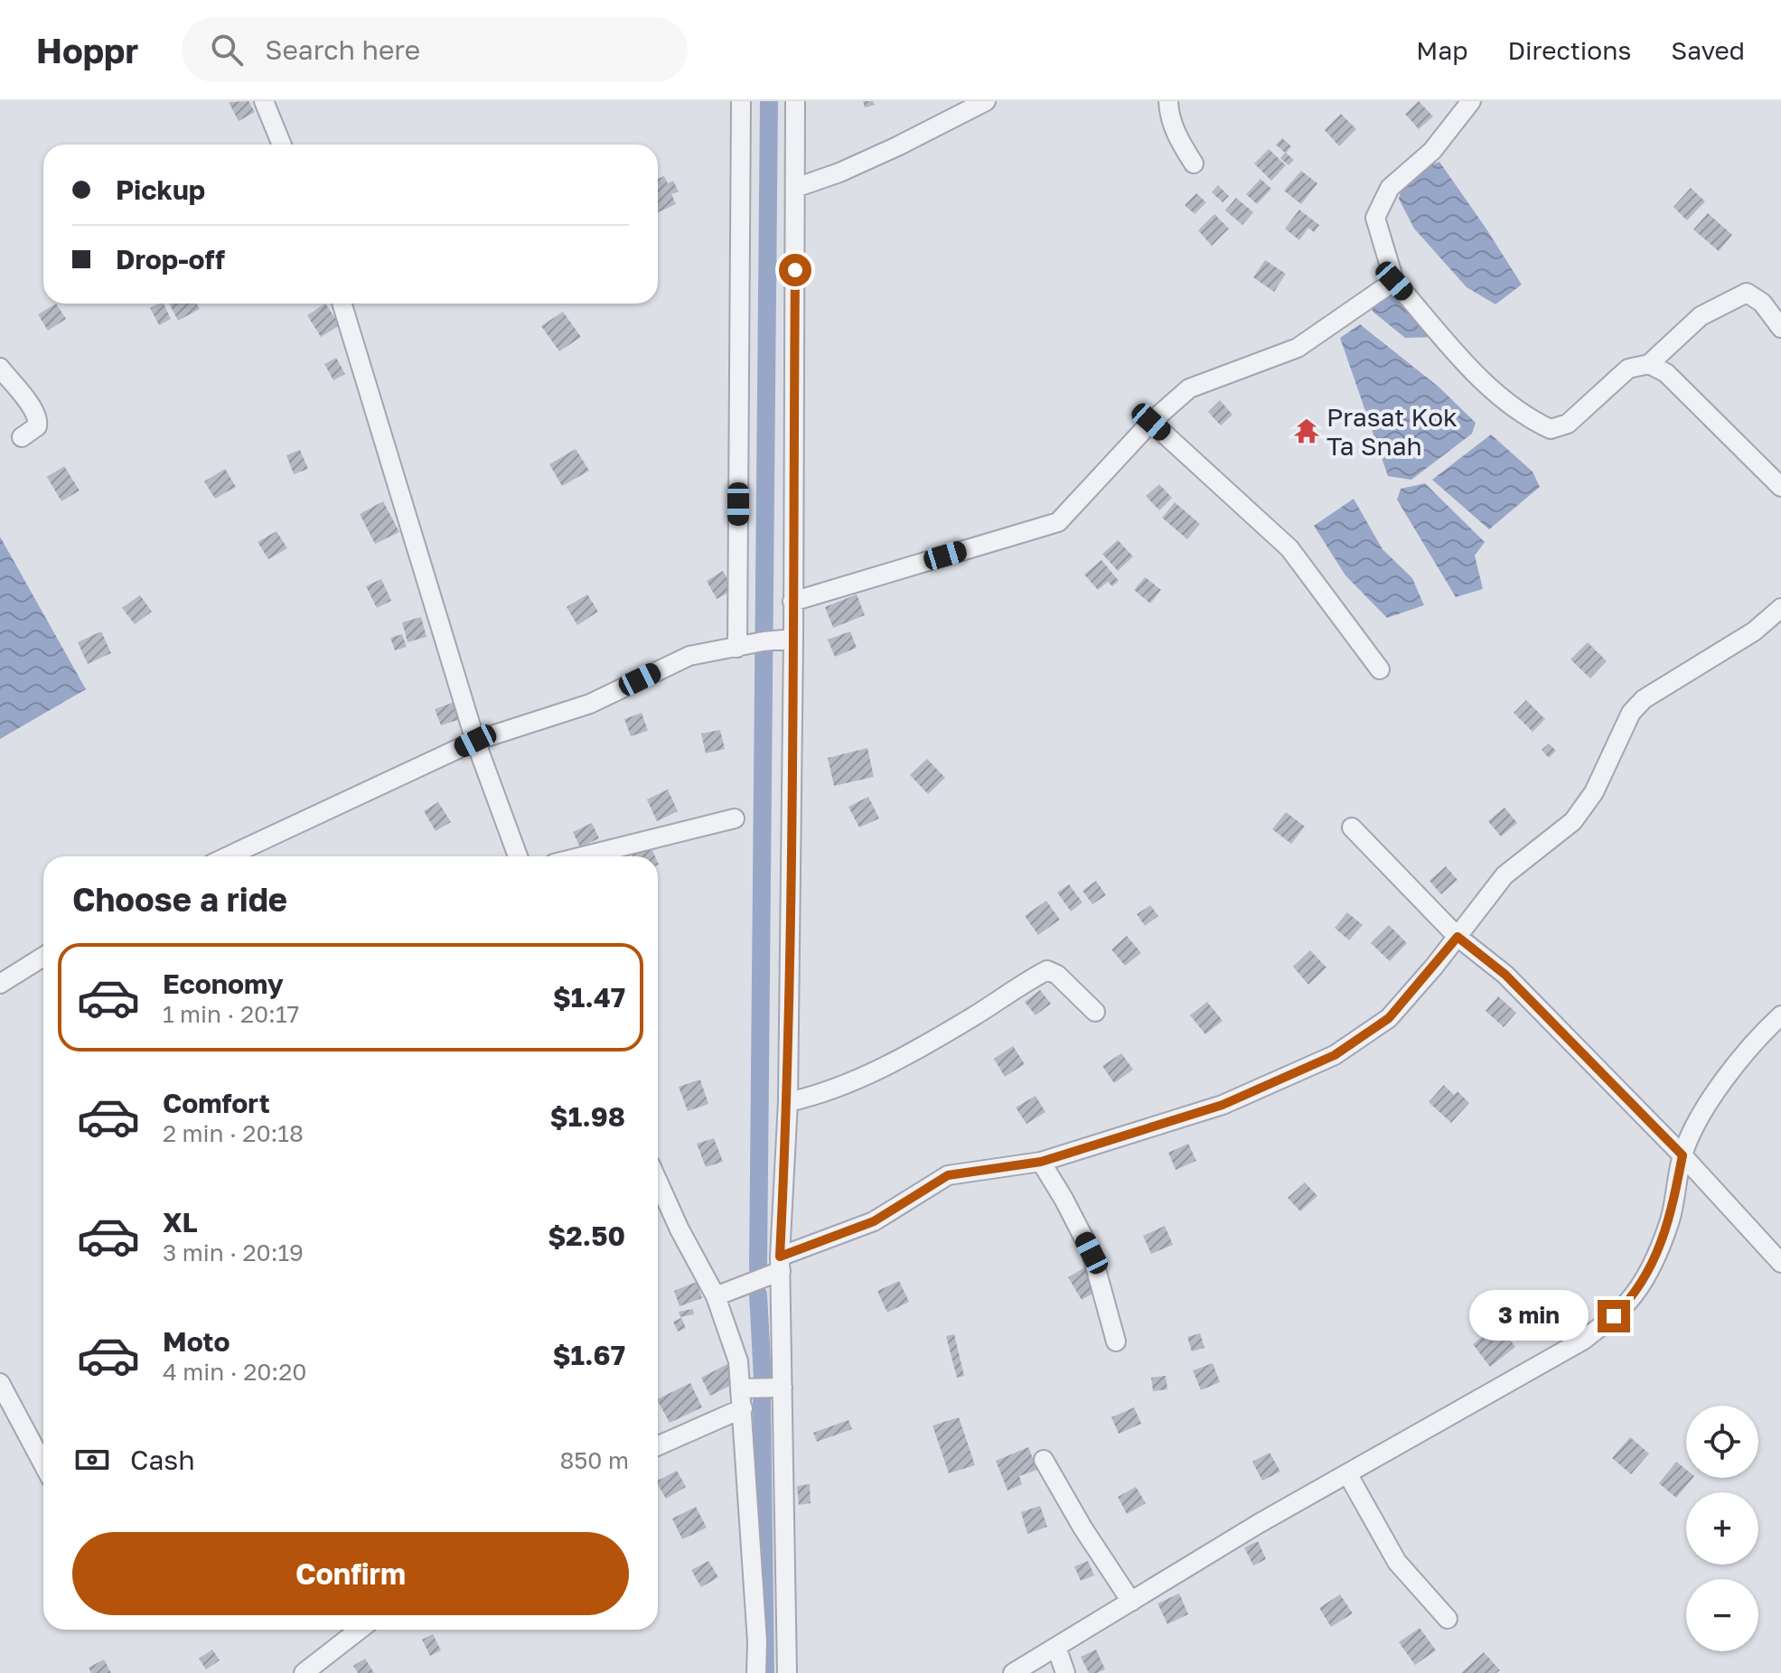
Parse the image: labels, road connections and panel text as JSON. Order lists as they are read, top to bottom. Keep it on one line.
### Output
{"places":{"temple":["Prasat Kok Ta Snah"]},"page":{"header":"Hoppr","search":"Search here","nav":["Map","Directions","Saved"],"banner":["Pickup","Drop-off"],"heading":"Choose a ride","list":[{"name":"Economy","note":"1 min · 20:17","value":"$1.47"},{"name":"Comfort","note":"2 min · 20:18","value":"$1.98"},{"name":"XL","note":"3 min · 20:19","value":"$2.50"},{"name":"Moto","note":"4 min · 20:20","value":"$1.67"}],"bubble":"3 min","map_buttons":["+","−"],"pay":["Cash","850 m"],"buttons":"Confirm"}}
